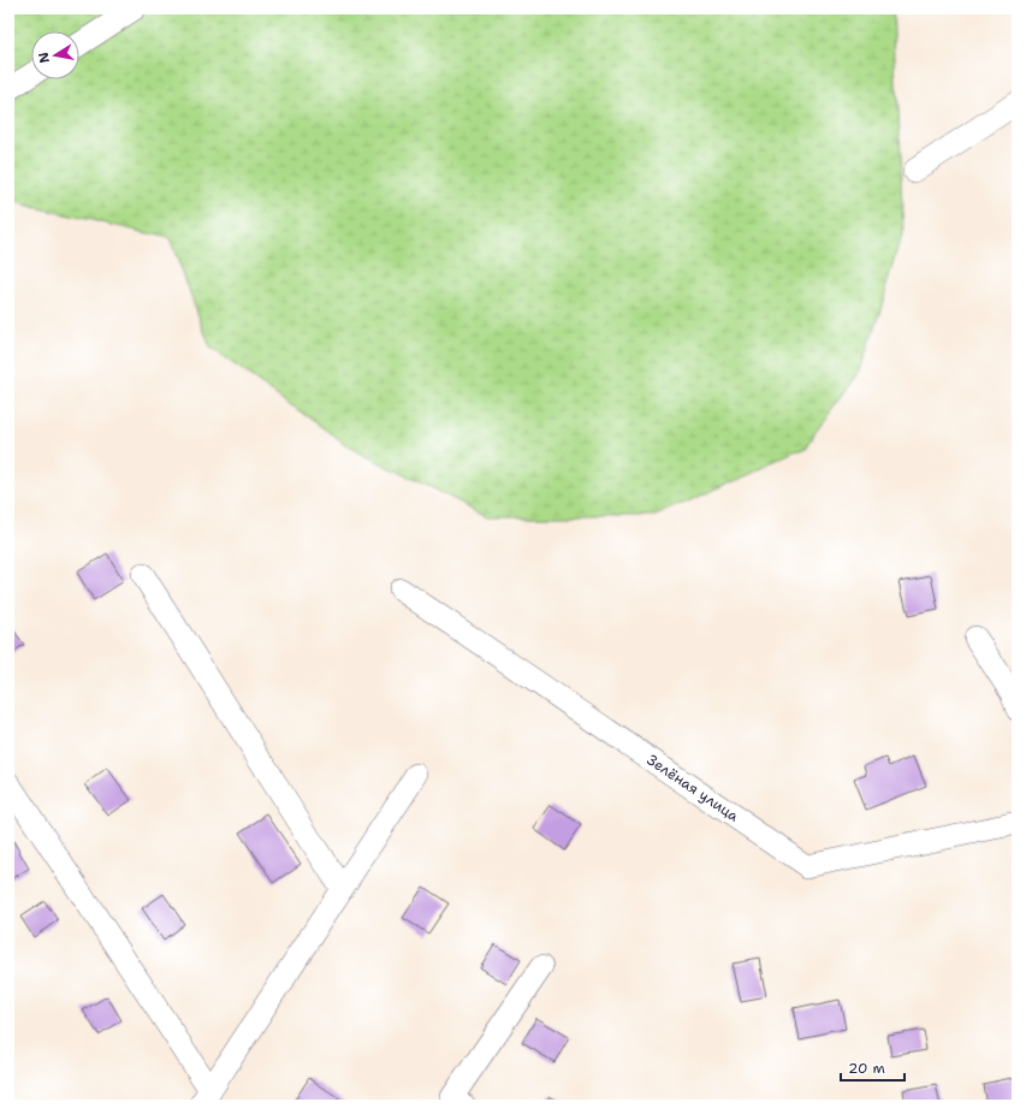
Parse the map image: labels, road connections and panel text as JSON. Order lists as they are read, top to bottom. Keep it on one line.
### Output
{"streets":{"street":["Зелёная улица"]},"scale_bar":"20 m","north":"left"}
